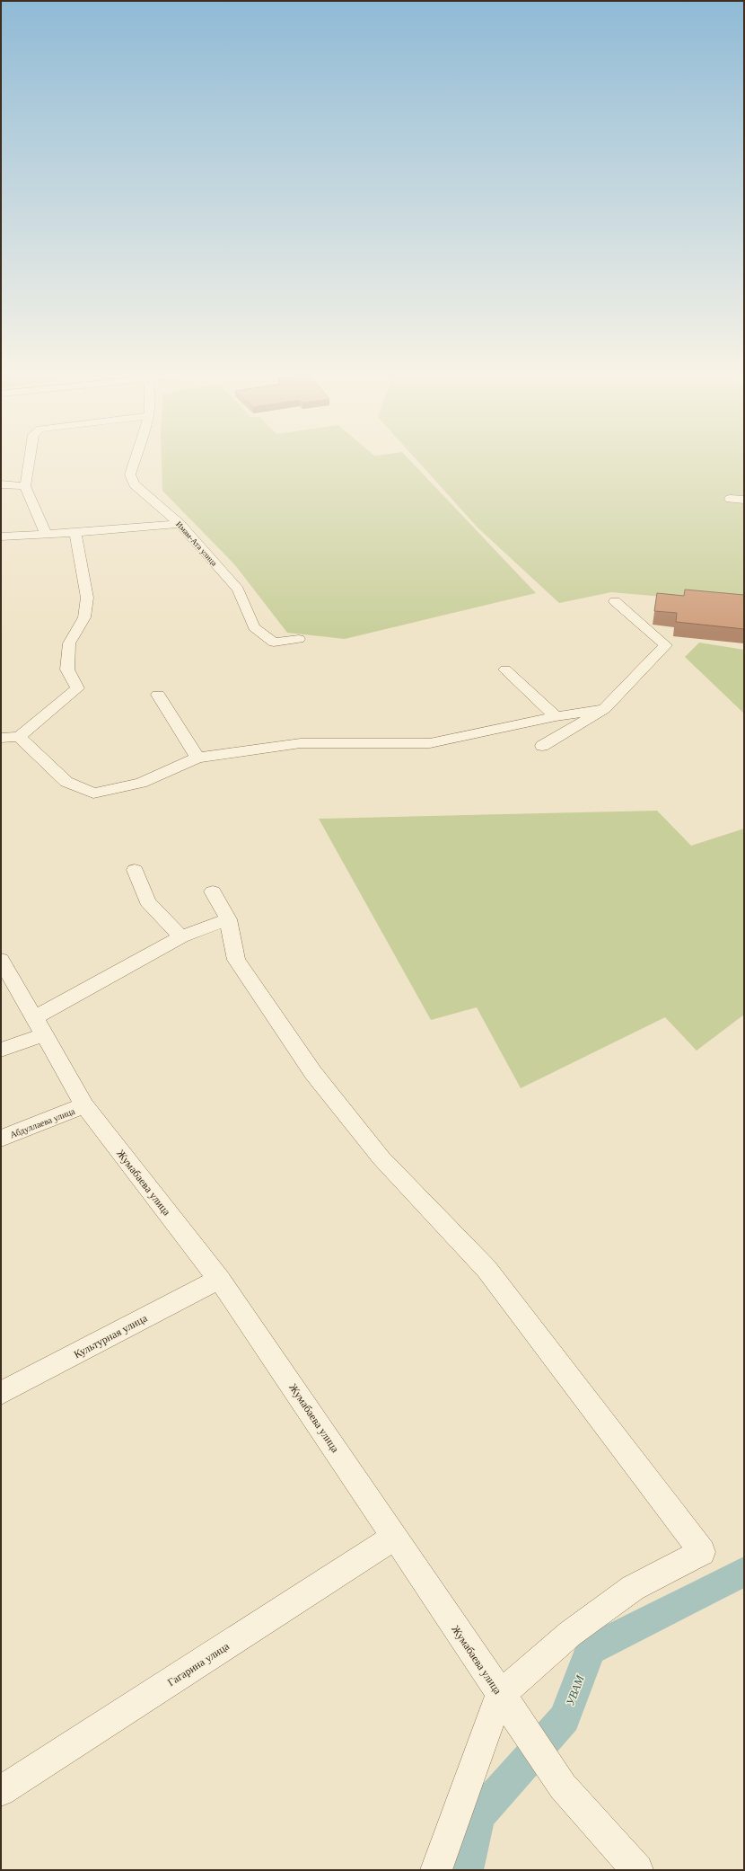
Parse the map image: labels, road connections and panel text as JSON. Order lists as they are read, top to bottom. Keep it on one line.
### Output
{"streets":{"street":["Имам-Ата улица","Абдуллаева улица","Жумабаева улица","Культурная улица","Гагарина улица"]},"crossings":[["Абдуллаева улица","Жумабаева улица"],["Жумабаева улица","Культурная улица"],["Жумабаева улица","Гагарина улица"]],"water":["УВАМ"]}
